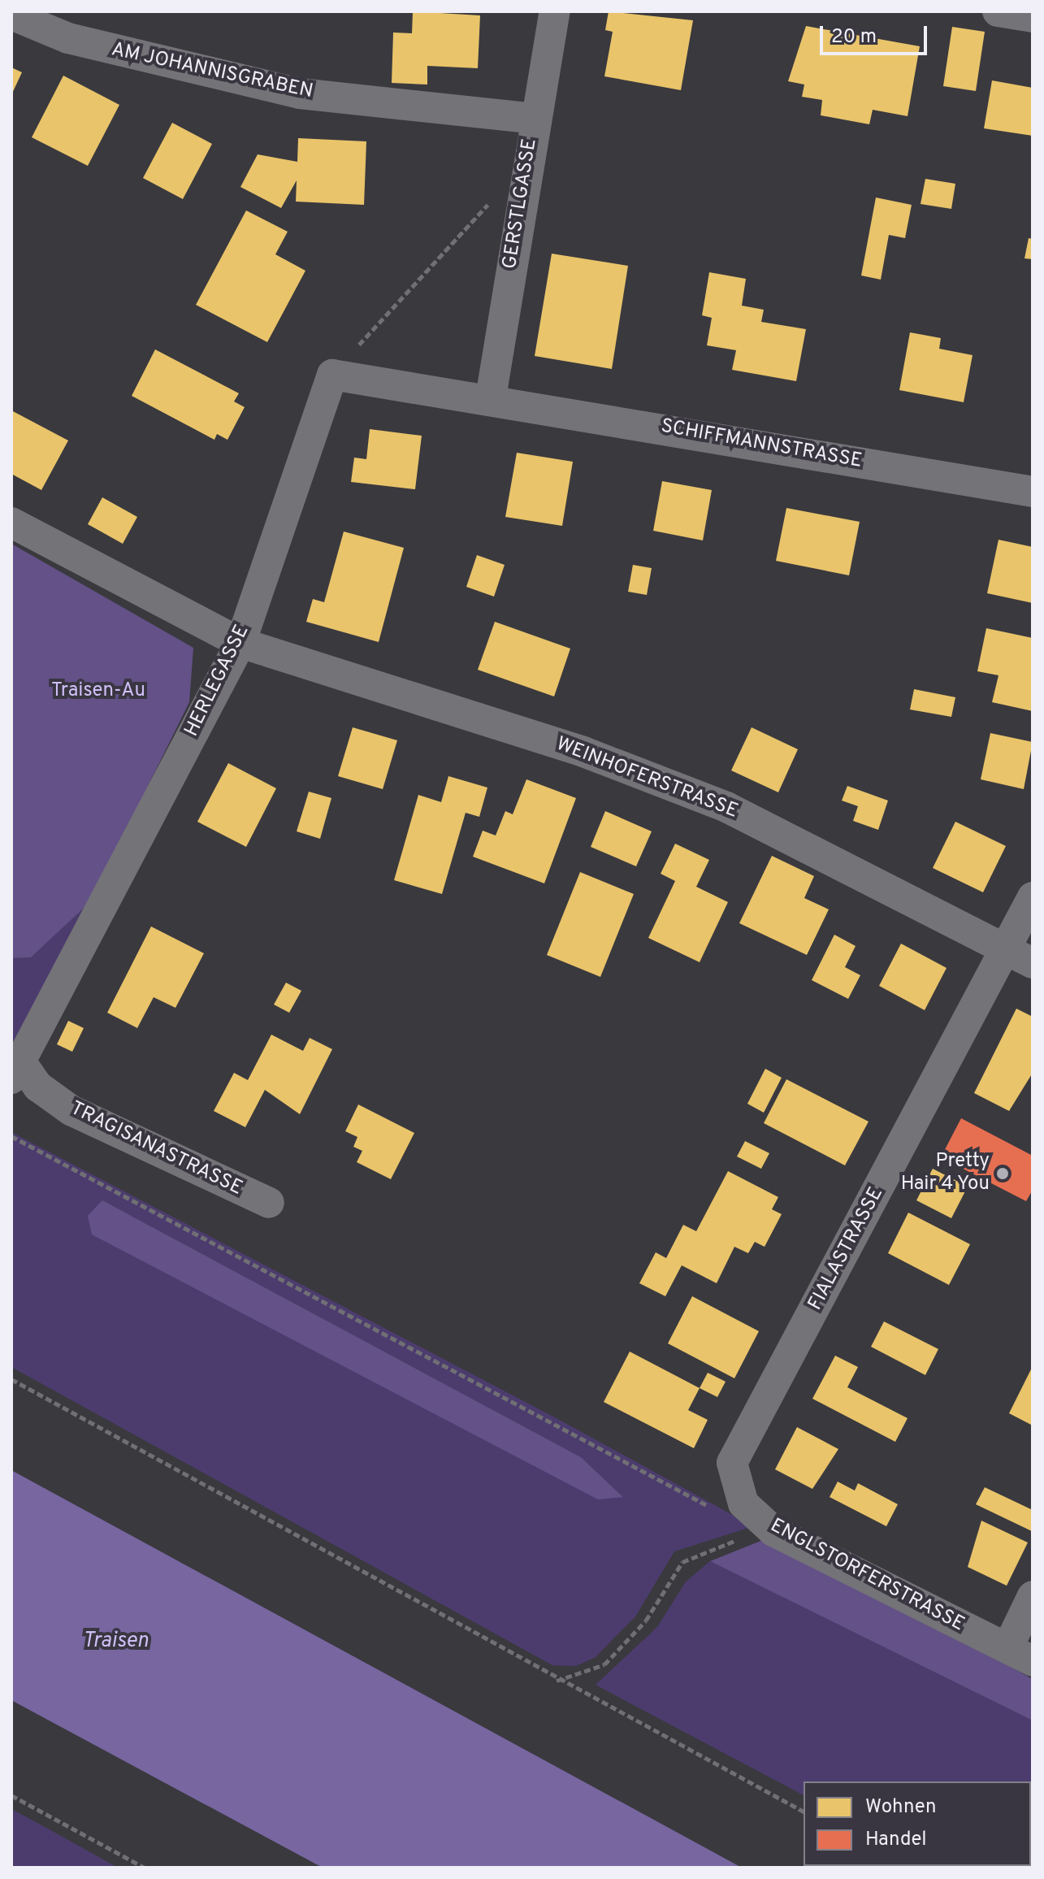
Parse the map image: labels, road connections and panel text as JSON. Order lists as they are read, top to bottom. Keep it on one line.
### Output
{"streets":{"street":["AM JOHANNISGRABEN","GERSTLGASSE","SCHIFFMANNSTRASSE","HERLEGASSE","WEINHOFERSTRASSE","TRAGISANASTRASSE","FIALASTRASSE","ENGLSTORFERSTRASSE"]},"crossings":[["AM JOHANNISGRABEN","GERSTLGASSE"],["GERSTLGASSE","SCHIFFMANNSTRASSE"],["HERLEGASSE","WEINHOFERSTRASSE"],["HERLEGASSE","TRAGISANASTRASSE"],["WEINHOFERSTRASSE","FIALASTRASSE"],["FIALASTRASSE","ENGLSTORFERSTRASSE"]],"water":["Traisen"],"parks":["Traisen-Au"],"places":["Pretty Hair 4 You"],"legend":["Wohnen","Handel"],"scale_bar":"20 m"}
